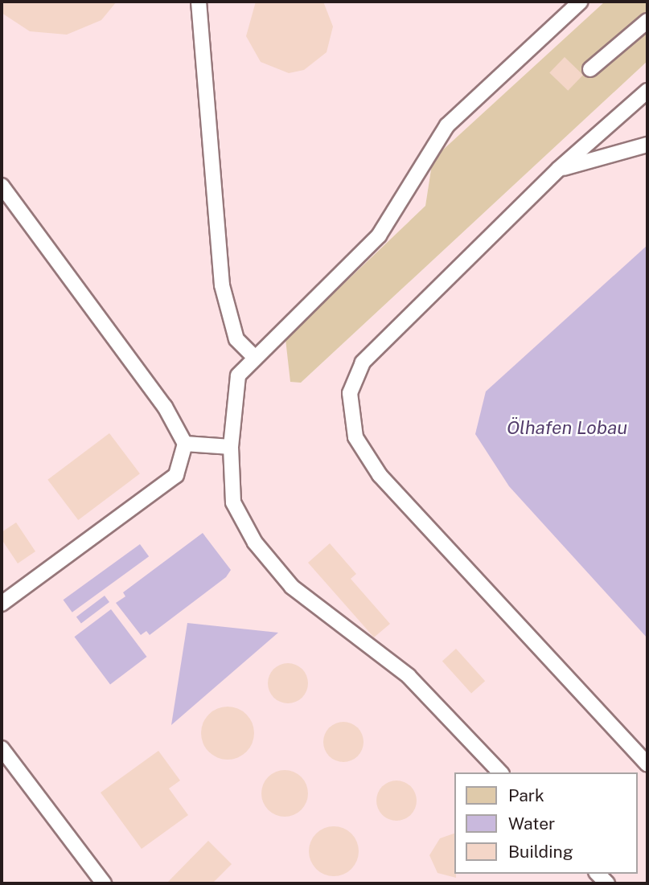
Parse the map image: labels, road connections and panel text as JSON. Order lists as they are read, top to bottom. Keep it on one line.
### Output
{"water":["Ölhafen Lobau"],"legend":["Park","Water","Building"]}
